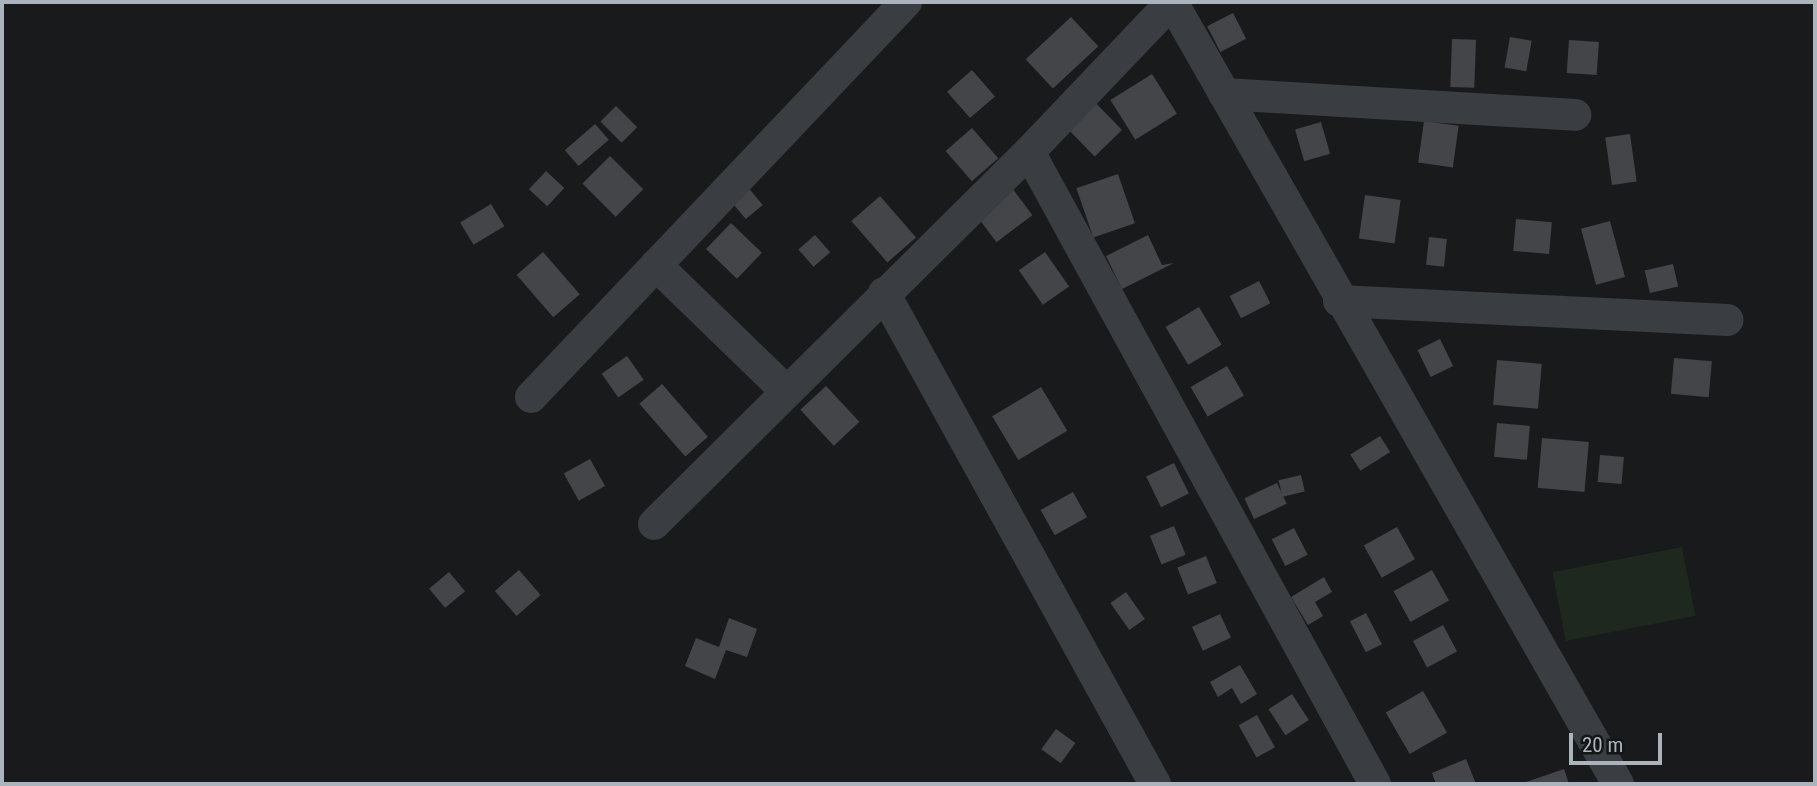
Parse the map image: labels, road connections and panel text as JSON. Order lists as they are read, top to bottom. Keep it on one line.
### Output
{"scale_bar":"20 m"}
